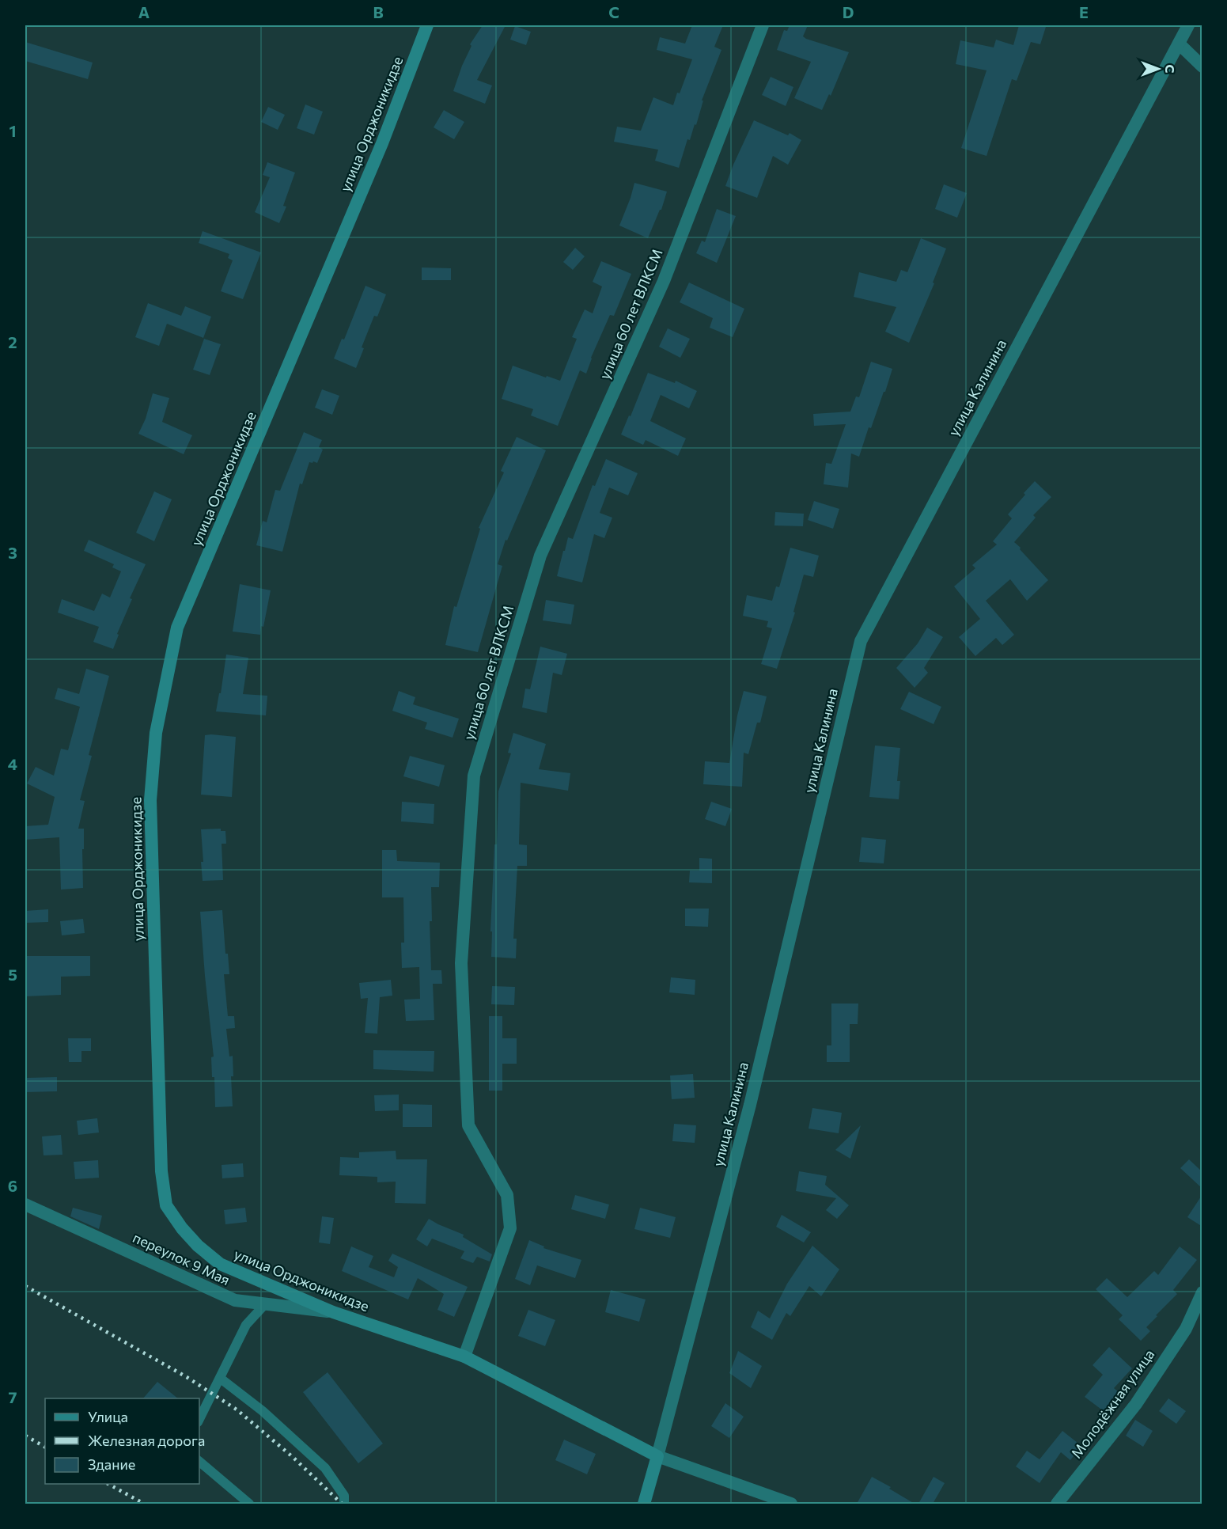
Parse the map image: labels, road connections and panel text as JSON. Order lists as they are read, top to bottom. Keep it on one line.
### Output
{"streets":{"main road":["улица Орджоникидзе","улица Калинина"],"street":["улица 60 лет ВЛКСМ","переулок 9 Мая","Молодёжная улица"]},"crossings":[["улица Орджоникидзе","улица 60 лет ВЛКСМ"],["улица Орджоникидзе","улица Калинина"],["улица Орджоникидзе","переулок 9 Мая"]],"legend":["Улица","Железная дорога","Здание"],"north":"right","grid":{"columns":["A","B","C","D","E"],"rows":["1","2","3","4","5","6","7"]}}
